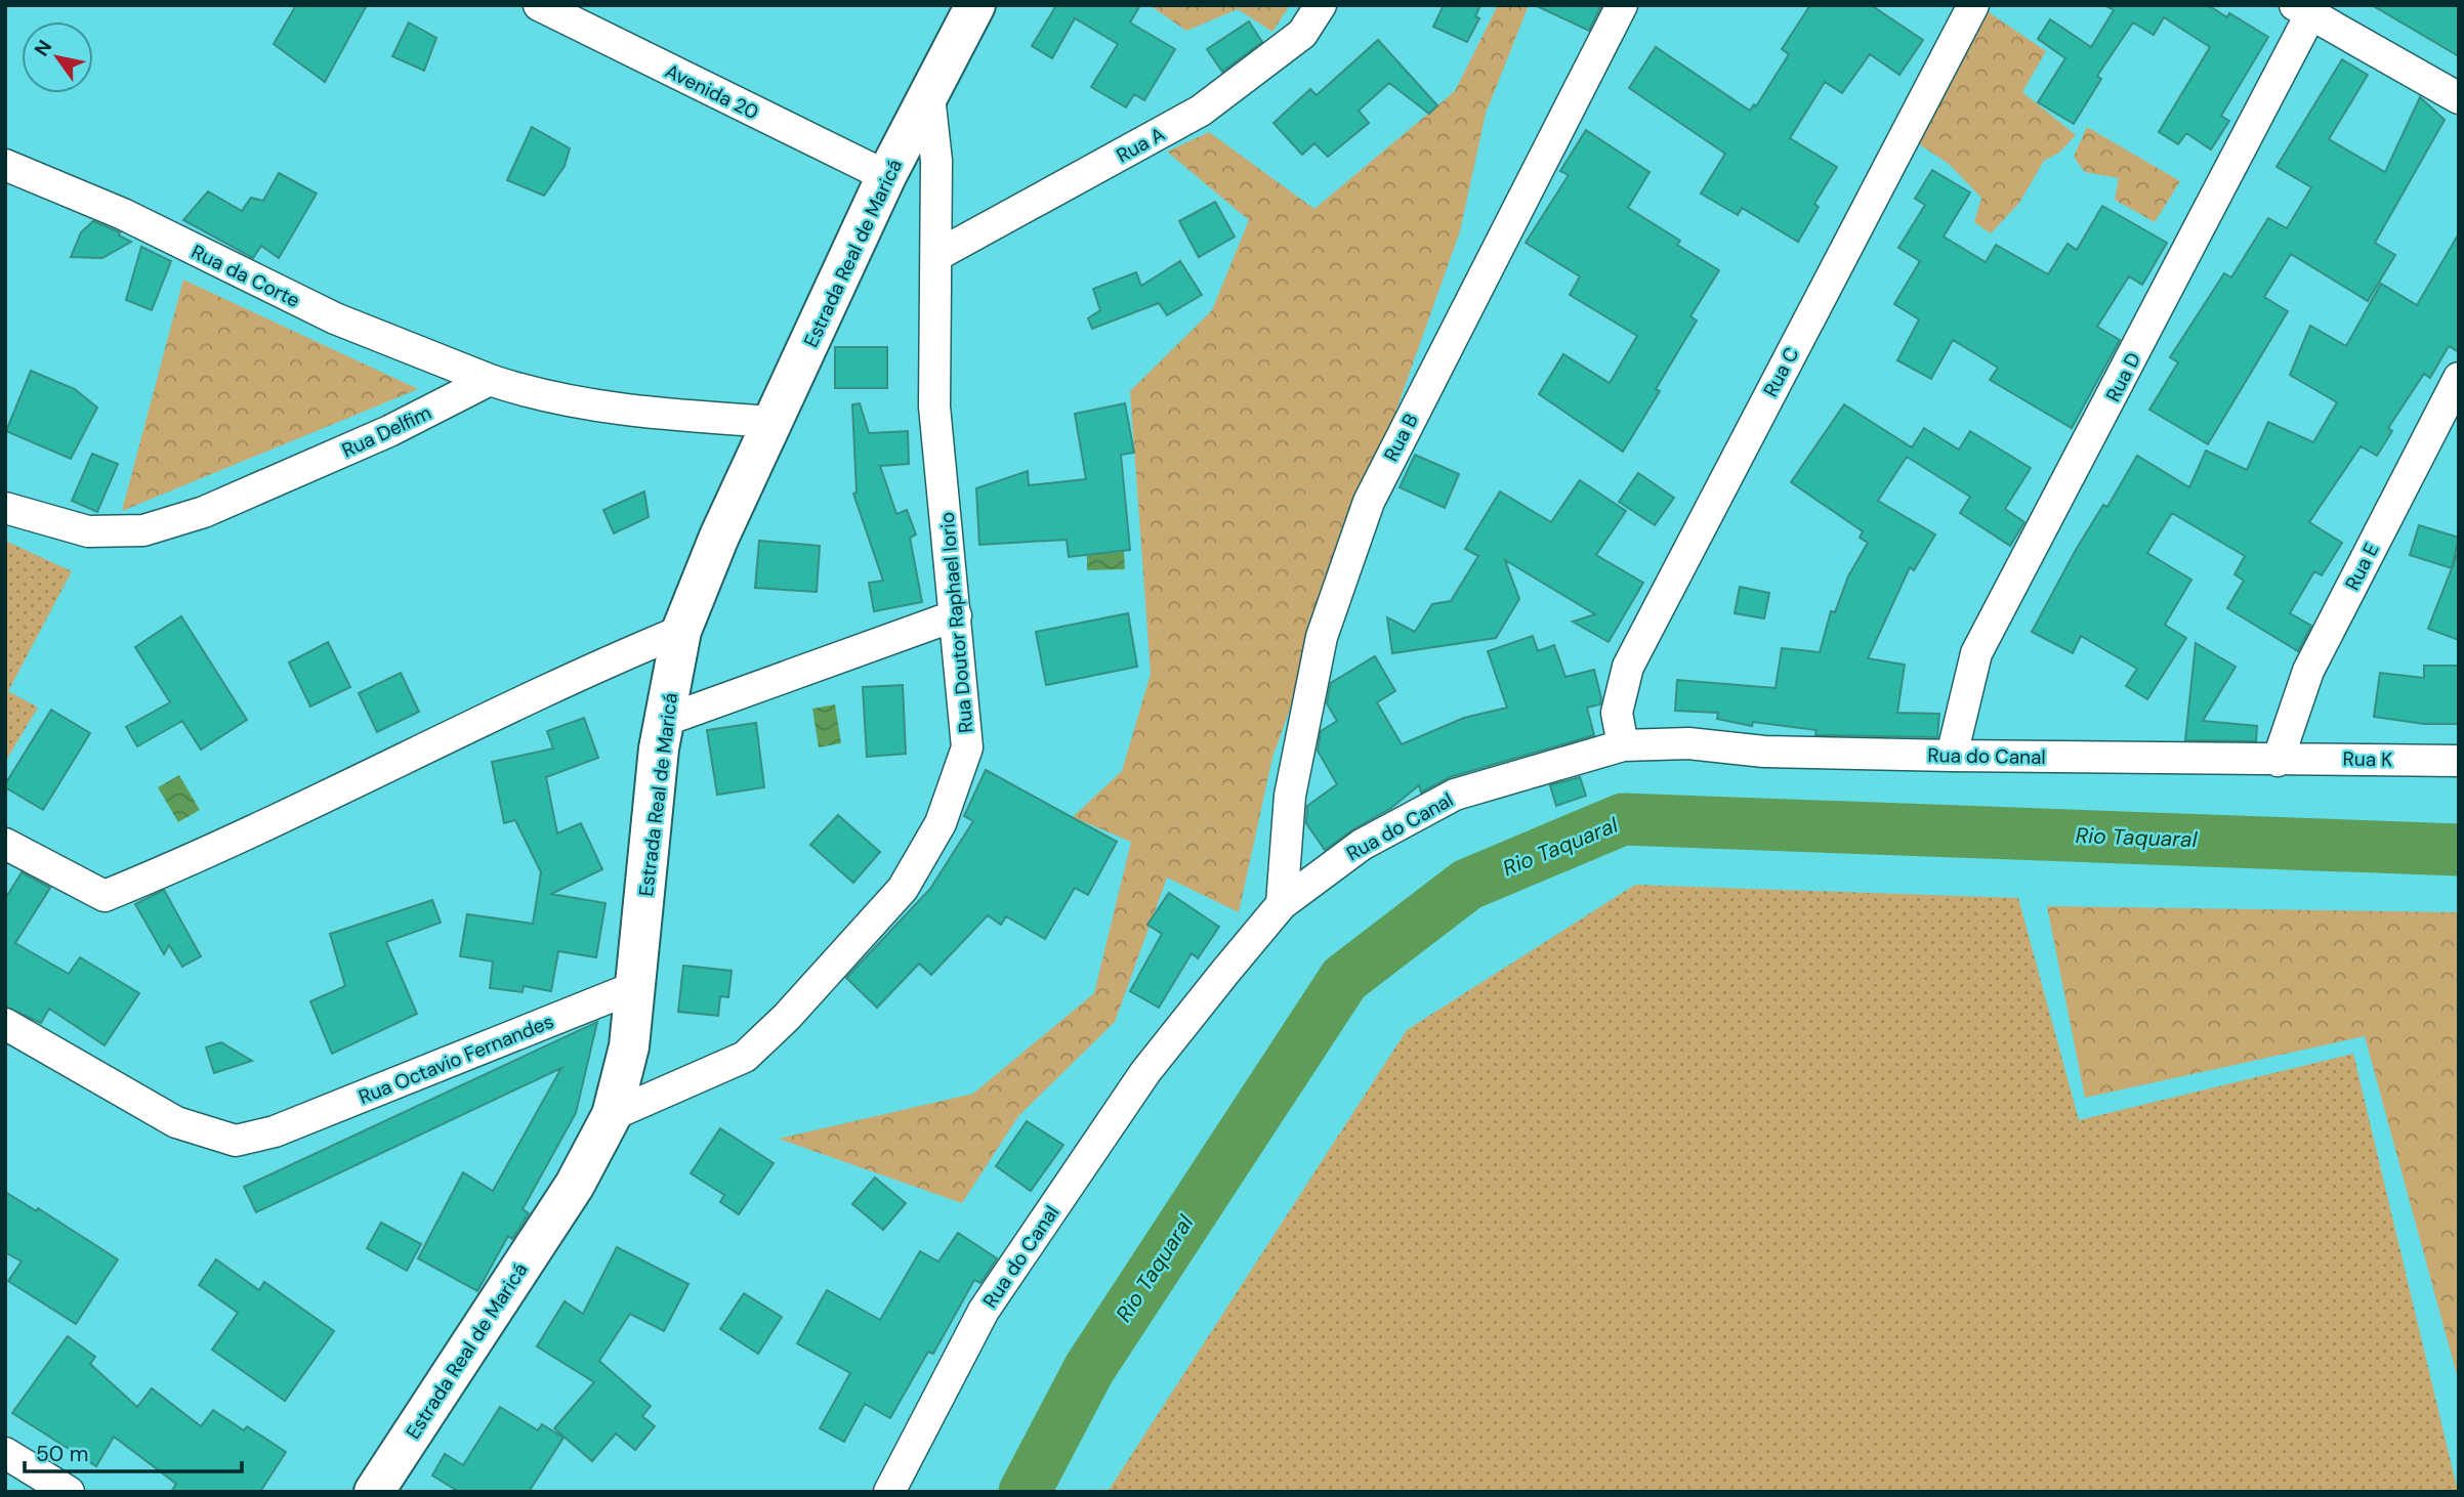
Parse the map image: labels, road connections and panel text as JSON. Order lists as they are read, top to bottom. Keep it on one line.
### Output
{"streets":{"main road":["Estrada Real de Maricá"],"street":["Avenida 20","Rua A","Rua da Corte","Rua C","Rua D","Rua Delfim","Rua B","Rua E","Rua Doutor Raphael Iorio","Rua do Canal","Rua K","Rua Octavio Fernandes"]},"crossings":[["Avenida 20","Estrada Real de Maricá"],["Rua A","Rua Doutor Raphael Iorio"],["Estrada Real de Maricá","Rua Doutor Raphael Iorio"],["Estrada Real de Maricá","Rua Octavio Fernandes"],["Rua da Corte","Rua Delfim"],["Rua C","Rua do Canal"],["Rua D","Rua do Canal"],["Rua B","Rua do Canal"],["Rua E","Rua do Canal"],["Rua E","Rua K"],["Rua do Canal","Rua K"]],"water":["Rio Taquaral"],"scale_bar":"50 m","north":"top left"}
